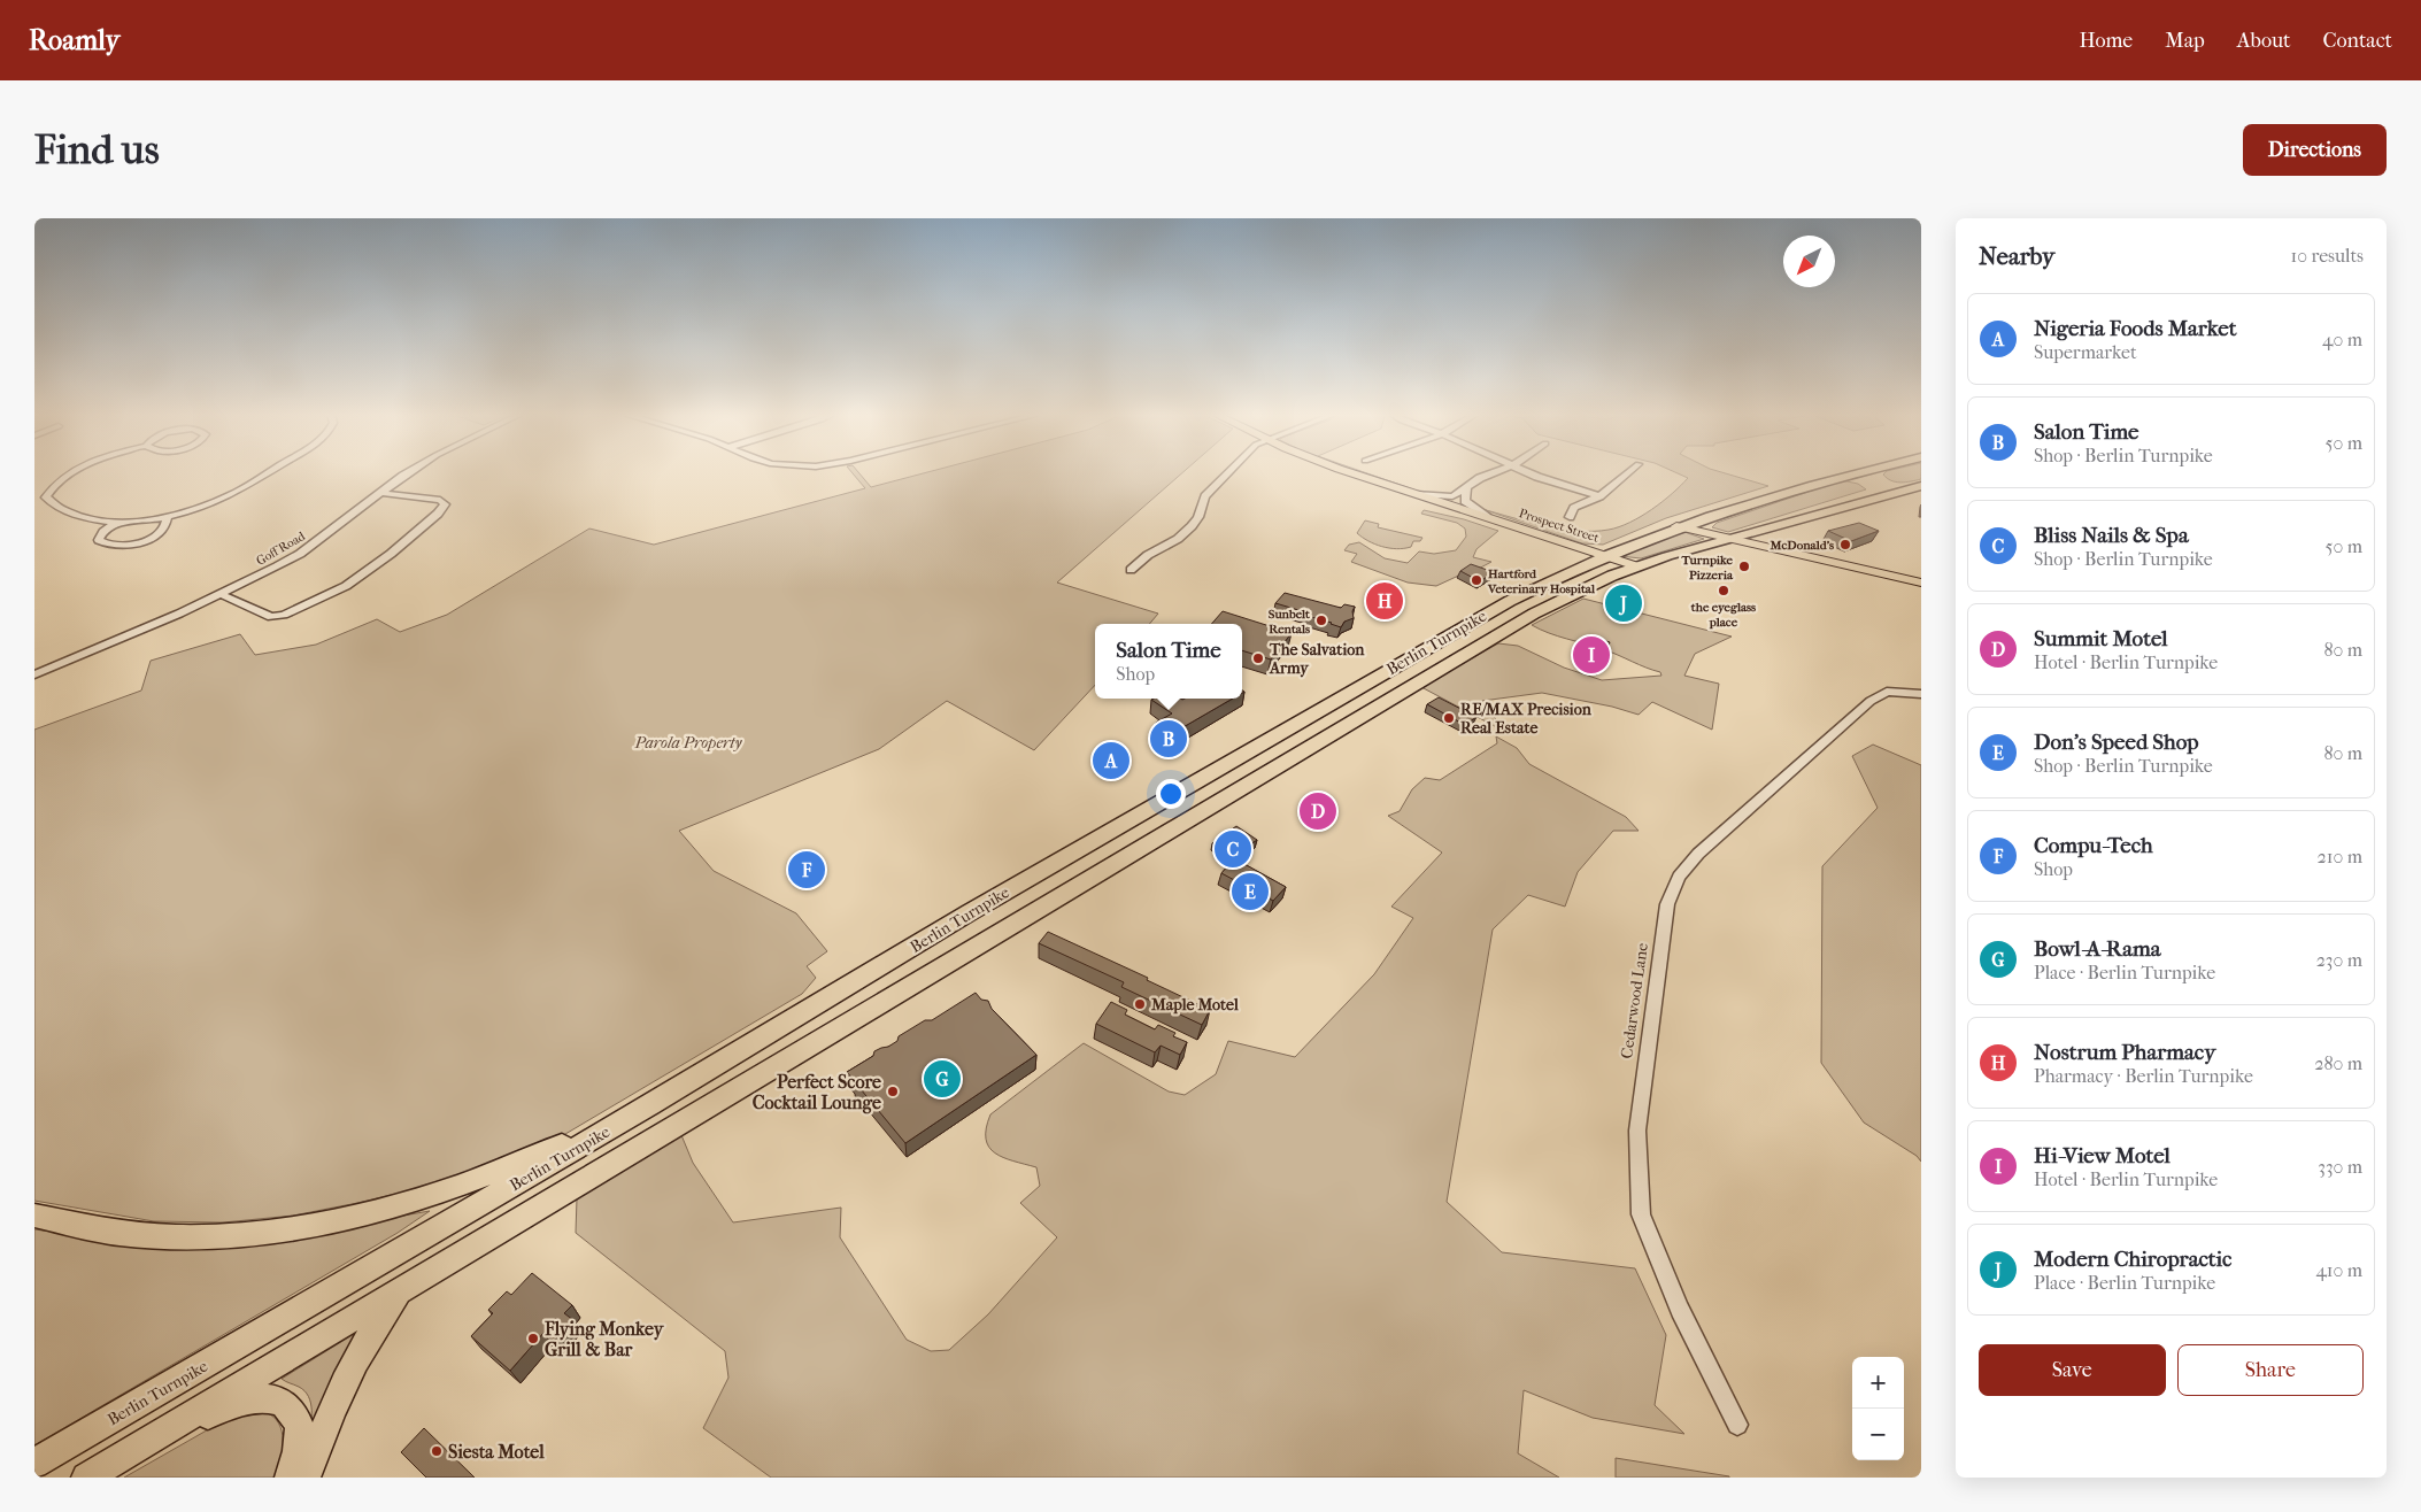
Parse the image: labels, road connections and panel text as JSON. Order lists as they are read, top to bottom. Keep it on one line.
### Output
{"streets":{"highway":["Berlin Turnpike"],"main road":["Prospect Street"],"street":["Goff Road","Cedarwood Lane"]},"crossings":[["Prospect Street","Berlin Turnpike"]],"parks":["Parola Property"],"places":["McDonald's","Turnpike Pizzeria","Hartford Veterinary Hospital","the eyeglass place","Sunbelt Rentals","The Salvation Army","RE/MAX Precision Real Estate","Maple Motel","Perfect Score Cocktail Lounge","Flying Monkey Grill & Bar","Siesta Motel"],"north":"bottom left","page":{"header":"Roamly","nav":["Home","Map","About","Contact"],"buttons":["Directions",["Save","Share"]],"title":"Find us","heading":["Nearby","10 results"],"list":[{"mark":"A","name":"Nigeria Foods Market","note":"Supermarket","value":"40 m"},{"mark":"B","name":"Salon Time","note":"Shop · Berlin Turnpike","value":"50 m"},{"mark":"C","name":"Bliss Nails & Spa","note":"Shop · Berlin Turnpike","value":"50 m"},{"mark":"D","name":"Summit Motel","note":"Hotel · Berlin Turnpike","value":"80 m"},{"mark":"E","name":"Don's Speed Shop","note":"Shop · Berlin Turnpike","value":"80 m"},{"mark":"F","name":"Compu-Tech","note":"Shop","value":"210 m"},{"mark":"G","name":"Bowl-A-Rama","note":"Place · Berlin Turnpike","value":"230 m"},{"mark":"H","name":"Nostrum Pharmacy","note":"Pharmacy · Berlin Turnpike","value":"280 m"},{"mark":"I","name":"Hi-View Motel","note":"Hotel · Berlin Turnpike","value":"330 m"},{"mark":"J","name":"Modern Chiropractic","note":"Place · Berlin Turnpike","value":"410 m"}],"pins":["H","J","I","B","A","D","C","F","E","G"],"popup":["Salon Time","Shop"],"map_buttons":["+","−"]}}
